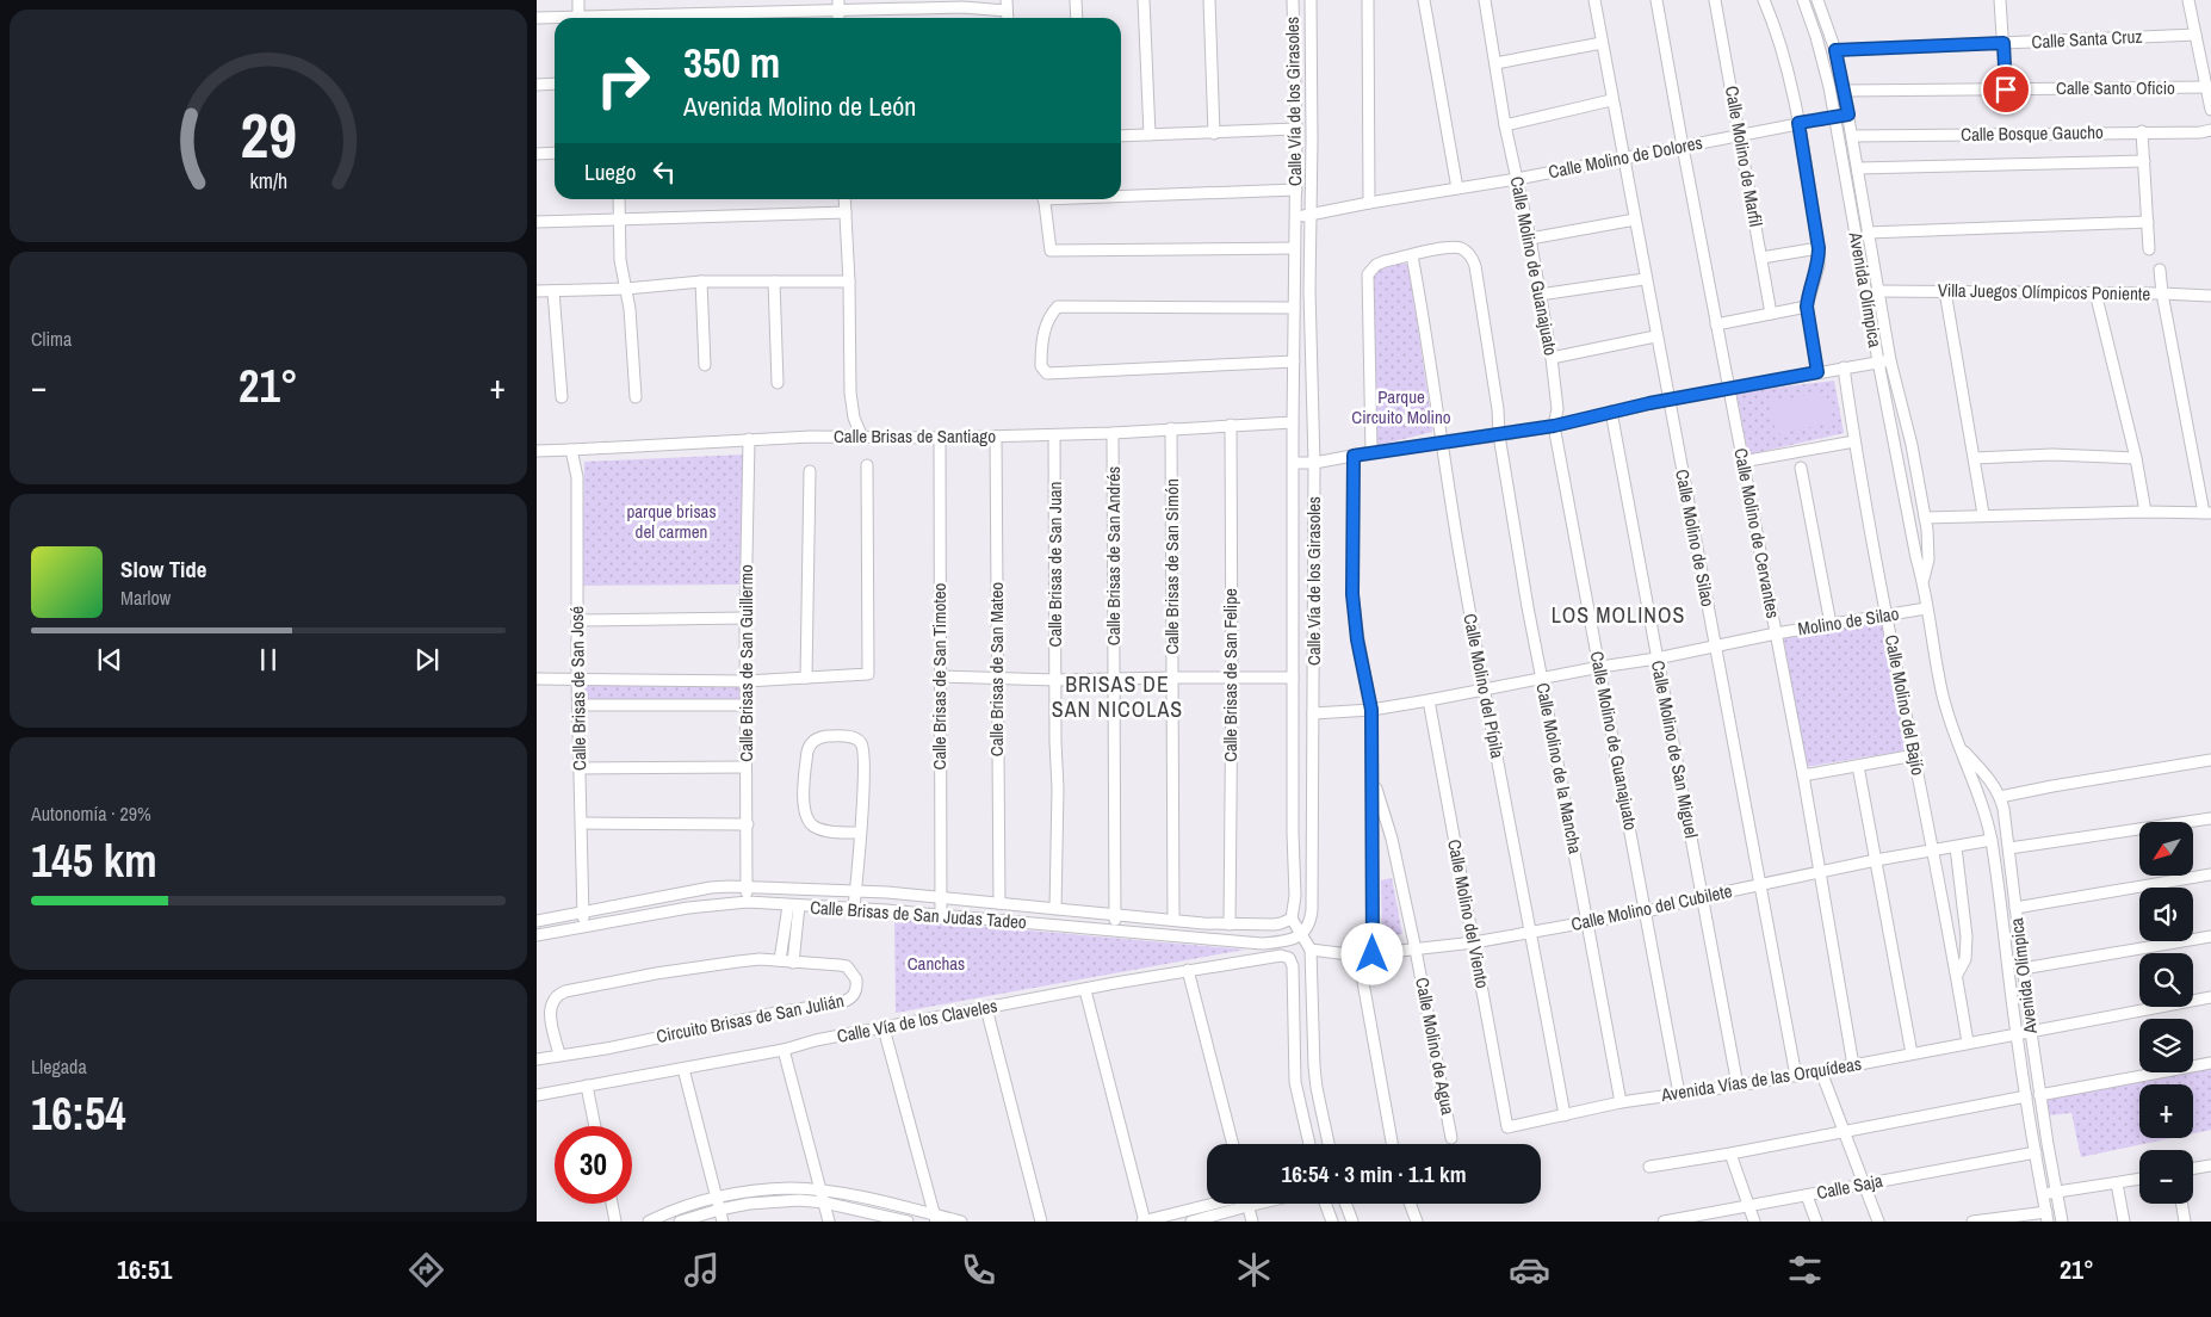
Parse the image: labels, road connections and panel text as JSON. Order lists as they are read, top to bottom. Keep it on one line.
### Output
{"streets":{"street":["Calle Santa Cruz","Calle Santo Oficio","Calle Vía de los Girasoles","Calle Bosque Gaucho","Calle Molino de Marfil","Calle Molino de Dolores","Calle Molino de Guanajuato","Avenida Olímpica","Villa Juegos Olímpicos Poniente","Calle Brisas de Santiago","Calle Molino de Cervantes","Calle Molino de Silao","Calle Brisas de San Andrés","Calle Brisas de San Juan","Calle Brisas de San Simón","Molino de Silao","Calle Brisas de San Guillermo","Calle Brisas de San Mateo","Calle Brisas de San Felipe","Calle Brisas de San Timoteo","Calle Molino del Pípila","Calle Brisas de San José","Calle Molino del Bajío","Calle Molino de San Miguel","Calle Molino de la Mancha","Calle Molino del Cubilete","Calle Molino del Viento","Calle Brisas de San Judas Tadeo","Circuito Brisas de San Julián","Calle Vía de los Claveles","Calle Molino de Agua","Avenida Vías de las Orquídeas","Calle Saja"]},"crossings":[["Calle Santa Cruz","Avenida Olímpica"],["Calle Santo Oficio","Avenida Olímpica"],["Calle Vía de los Girasoles","Calle Molino de Dolores"],["Calle Vía de los Girasoles","Calle Brisas de Santiago"],["Calle Vía de los Girasoles","Molino de Silao"],["Calle Vía de los Girasoles","Calle Brisas de San Judas Tadeo"],["Calle Bosque Gaucho","Avenida Olímpica"],["Calle Molino de Marfil","Calle Molino de Dolores"],["Calle Molino de Dolores","Calle Molino de Guanajuato"],["Calle Molino de Dolores","Avenida Olímpica"],["Calle Molino de Dolores","Calle Molino de Cervantes"],["Calle Molino de Dolores","Calle Molino de Silao"],["Calle Molino de Guanajuato","Molino de Silao"],["Calle Molino de Guanajuato","Calle Molino del Cubilete"],["Calle Molino de Guanajuato","Avenida Vías de las Orquídeas"],["Avenida Olímpica","Villa Juegos Olímpicos Poniente"],["Avenida Olímpica","Molino de Silao"],["Avenida Olímpica","Calle Molino del Cubilete"],["Avenida Olímpica","Avenida Vías de las Orquídeas"],["Avenida Olímpica","Calle Saja"],["Calle Brisas de Santiago","Calle Brisas de San Andrés"],["Calle Brisas de Santiago","Calle Brisas de San Juan"],["Calle Brisas de Santiago","Calle Brisas de San Simón"],["Calle Brisas de Santiago","Calle Brisas de San Guillermo"],["Calle Brisas de Santiago","Calle Brisas de San Mateo"],["Calle Brisas de Santiago","Calle Brisas de San Felipe"],["Calle Brisas de Santiago","Calle Brisas de San Timoteo"],["Calle Brisas de Santiago","Calle Brisas de San José"],["Calle Molino de Cervantes","Molino de Silao"],["Calle Molino de Cervantes","Calle Molino del Cubilete"],["Calle Molino de Cervantes","Avenida Vías de las Orquídeas"],["Calle Molino de Silao","Molino de Silao"],["Calle Molino de Silao","Calle Molino del Cubilete"],["Calle Molino de Silao","Avenida Vías de las Orquídeas"],["Calle Brisas de San Andrés","Calle Brisas de San Judas Tadeo"],["Calle Brisas de San Juan","Calle Brisas de San Judas Tadeo"],["Calle Brisas de San Simón","Calle Brisas de San Judas Tadeo"],["Molino de Silao","Calle Molino del Pípila"],["Molino de Silao","Calle Molino del Bajío"],["Molino de Silao","Calle Molino de San Miguel"],["Molino de Silao","Calle Molino de la Mancha"],["Molino de Silao","Calle Molino del Viento"],["Molino de Silao","Calle Molino de Agua"],["Calle Brisas de San Guillermo","Calle Brisas de San Judas Tadeo"],["Calle Brisas de San Mateo","Calle Brisas de San Judas Tadeo"],["Calle Brisas de San Felipe","Calle Brisas de San Judas Tadeo"],["Calle Brisas de San Timoteo","Calle Brisas de San Judas Tadeo"],["Calle Molino del Pípila","Calle Molino de la Mancha"],["Calle Molino del Pípila","Calle Molino del Cubilete"],["Calle Molino del Pípila","Avenida Vías de las Orquídeas"],["Calle Brisas de San José","Calle Brisas de San Judas Tadeo"],["Calle Molino del Bajío","Calle Molino del Cubilete"],["Calle Molino del Bajío","Avenida Vías de las Orquídeas"],["Calle Molino de San Miguel","Calle Molino del Cubilete"],["Calle Molino de San Miguel","Avenida Vías de las Orquídeas"],["Calle Molino de la Mancha","Calle Molino del Cubilete"],["Calle Molino de la Mancha","Avenida Vías de las Orquídeas"],["Calle Molino del Cubilete","Calle Molino del Viento"],["Calle Molino del Cubilete","Calle Molino de Agua"],["Calle Molino del Viento","Avenida Vías de las Orquídeas"]],"districts":["LOS MOLINOS","BRISAS DE SAN NICOLAS"],"parks":["Parque Circuito Molino","parque brisas del carmen","Canchas"],"north":"bottom left","page":{"turn":["350 m","Avenida Molino de León"],"then":"Luego","tile":["Clima",["Autonomía · 29%","145 km"],["Llegada","16:54"]],"heat":["−","21°","+"],"song":["Slow Tide","Marlow"],"map_buttons":["+","−"],"limit":"30","trip":"16:54 · 3 min · 1.1 km","tabs":["16:51","21°"],"gauge":["29","km/h"]}}
